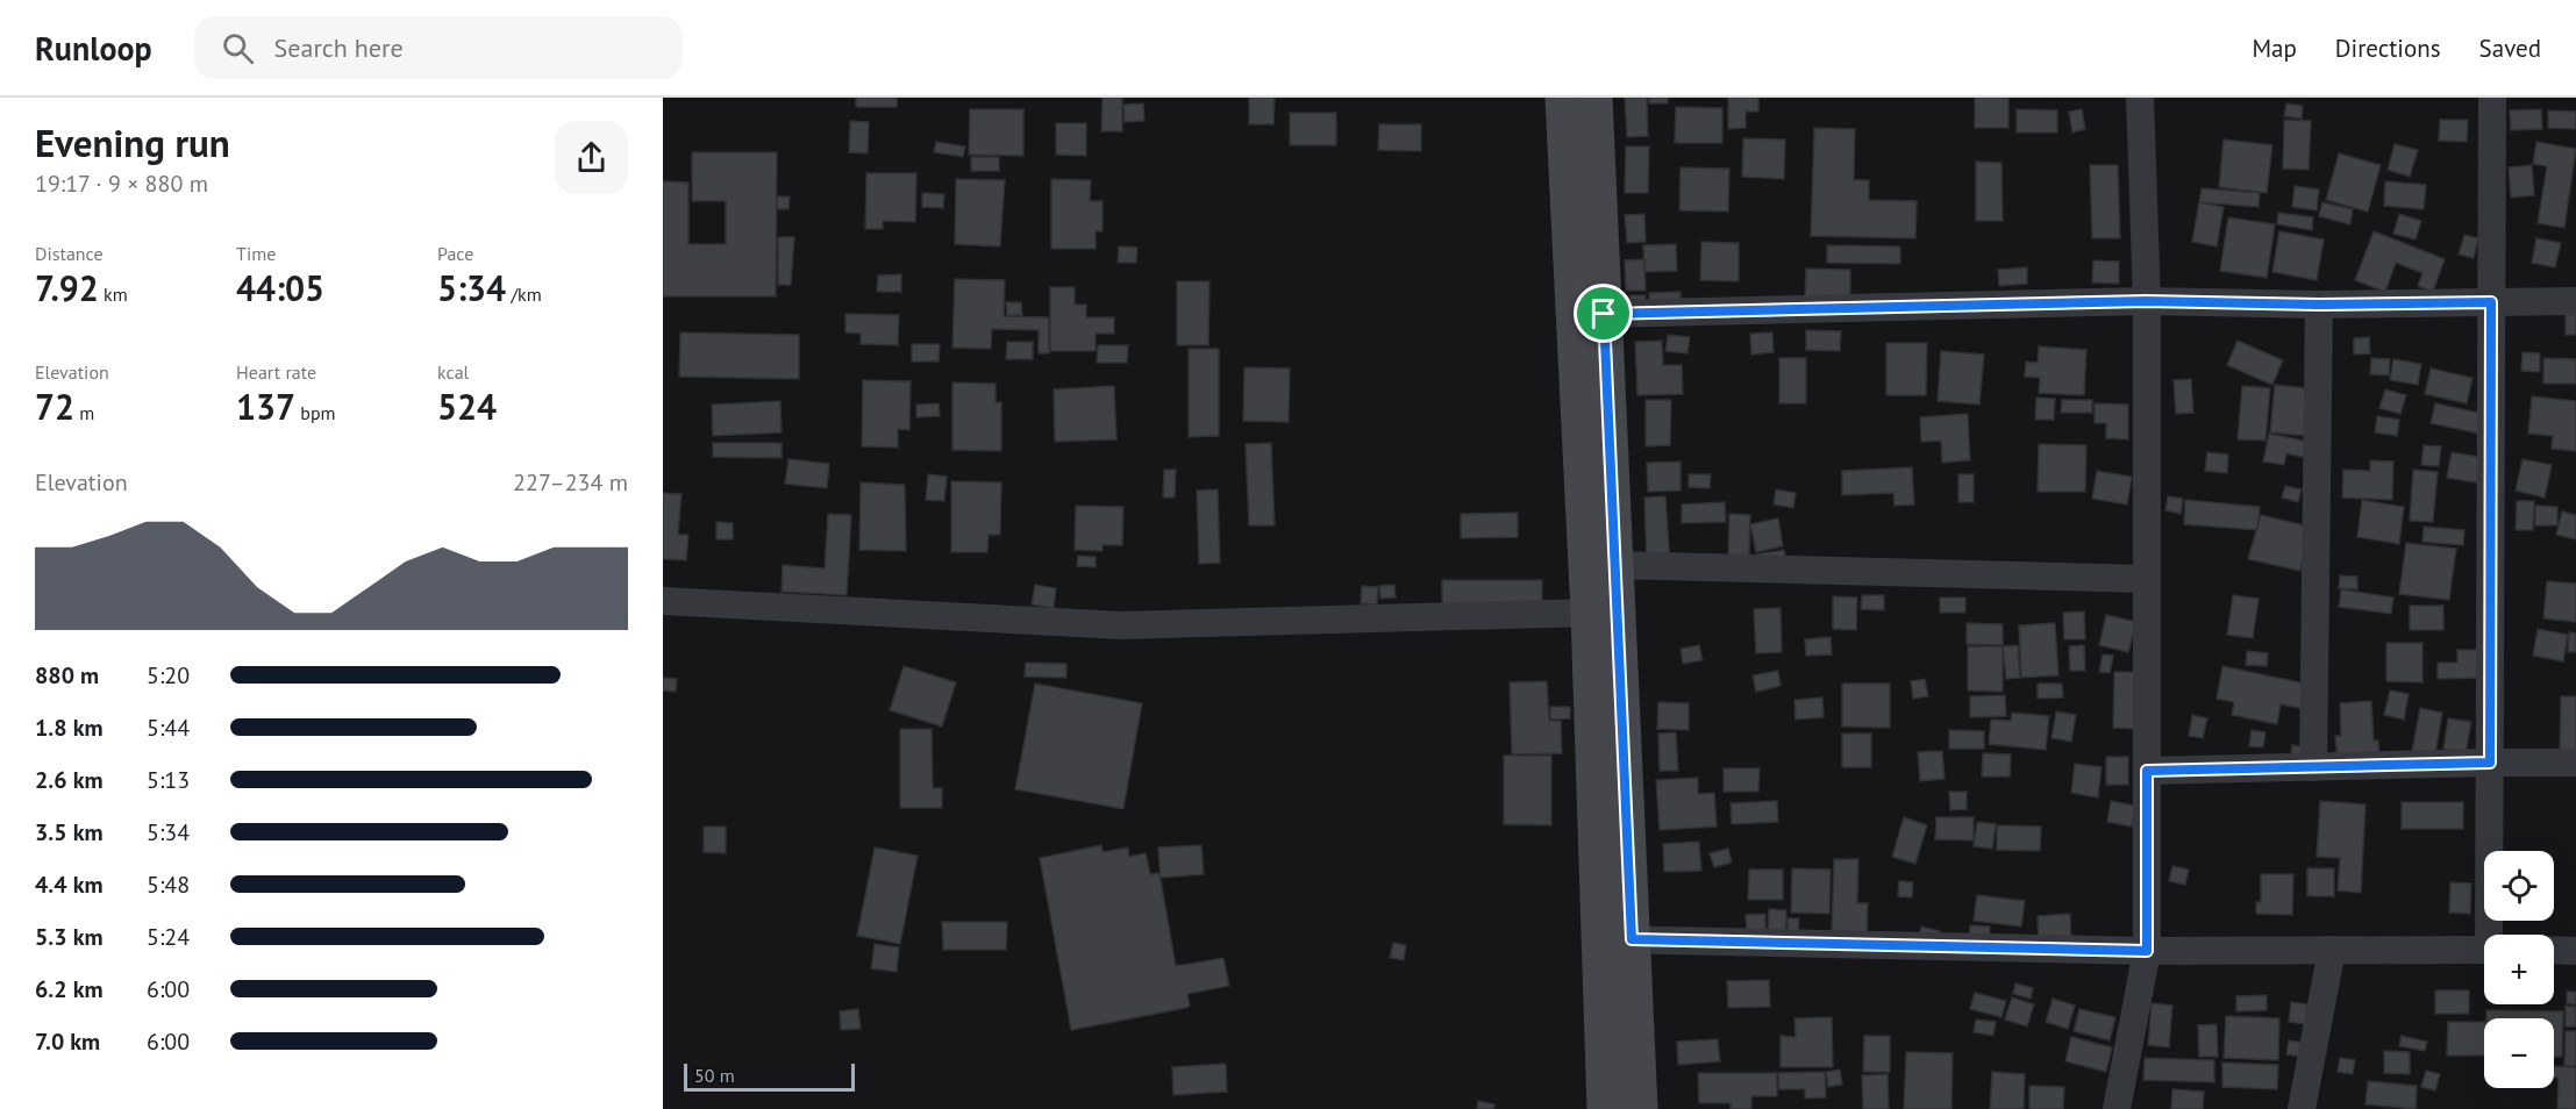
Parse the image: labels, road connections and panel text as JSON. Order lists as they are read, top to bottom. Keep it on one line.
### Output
{"scale_bar":"50 m","page":{"header":"Runloop","search":"Search here","nav":["Map","Directions","Saved"],"heading":["Evening run","19:17 · 9 × 880 m"],"stats":[["Distance","7.92 km"],["Time","44:05"],["Pace","5:34 /km"],["Elevation","72 m"],["Heart rate","137 bpm"],["kcal","524"]],"chart":["Elevation","227–234 m"],"list":[{"name":"880 m","note":"5:20"},{"name":"1.8 km","note":"5:44"},{"name":"2.6 km","note":"5:13"},{"name":"3.5 km","note":"5:34"},{"name":"4.4 km","note":"5:48"},{"name":"5.3 km","note":"5:24"},{"name":"6.2 km","note":"6:00"},{"name":"7.0 km","note":"6:00"}],"map_buttons":["+","−"],"scale":"50 m"}}
